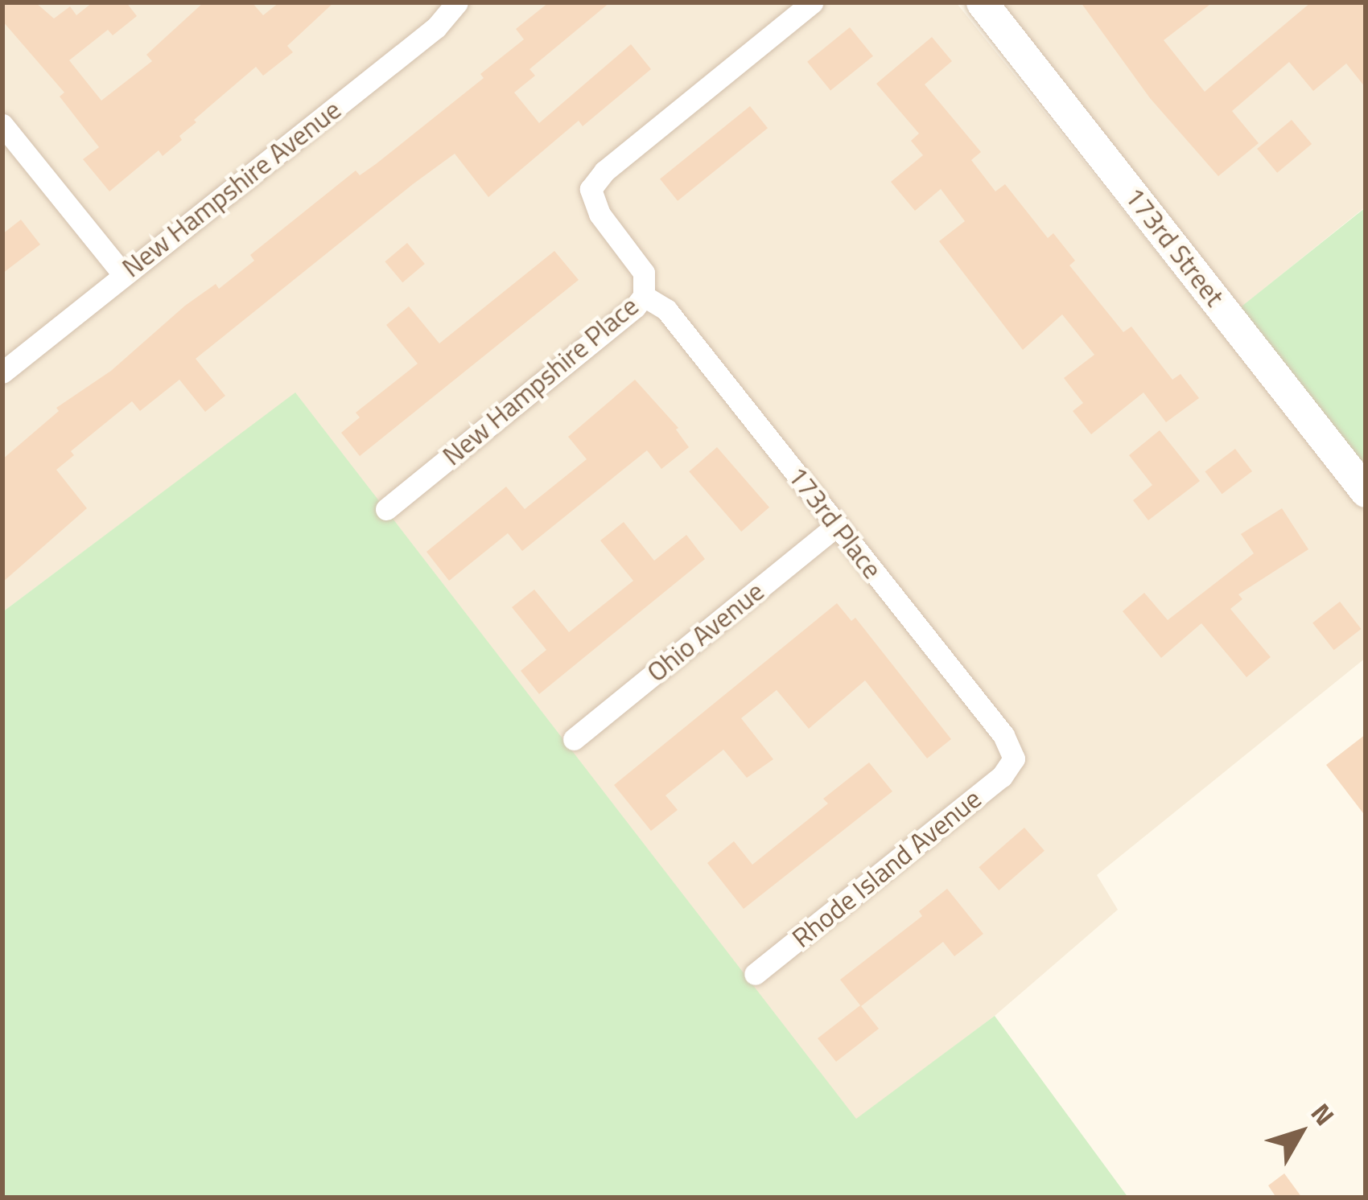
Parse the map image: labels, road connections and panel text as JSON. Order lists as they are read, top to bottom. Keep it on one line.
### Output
{"streets":{"street":["New Hampshire Avenue","173rd Street","New Hampshire Place","173rd Place","Ohio Avenue","Rhode Island Avenue"]},"crossings":[["New Hampshire Place","173rd Place"],["173rd Place","Ohio Avenue"],["173rd Place","Rhode Island Avenue"]],"north":"top right"}
